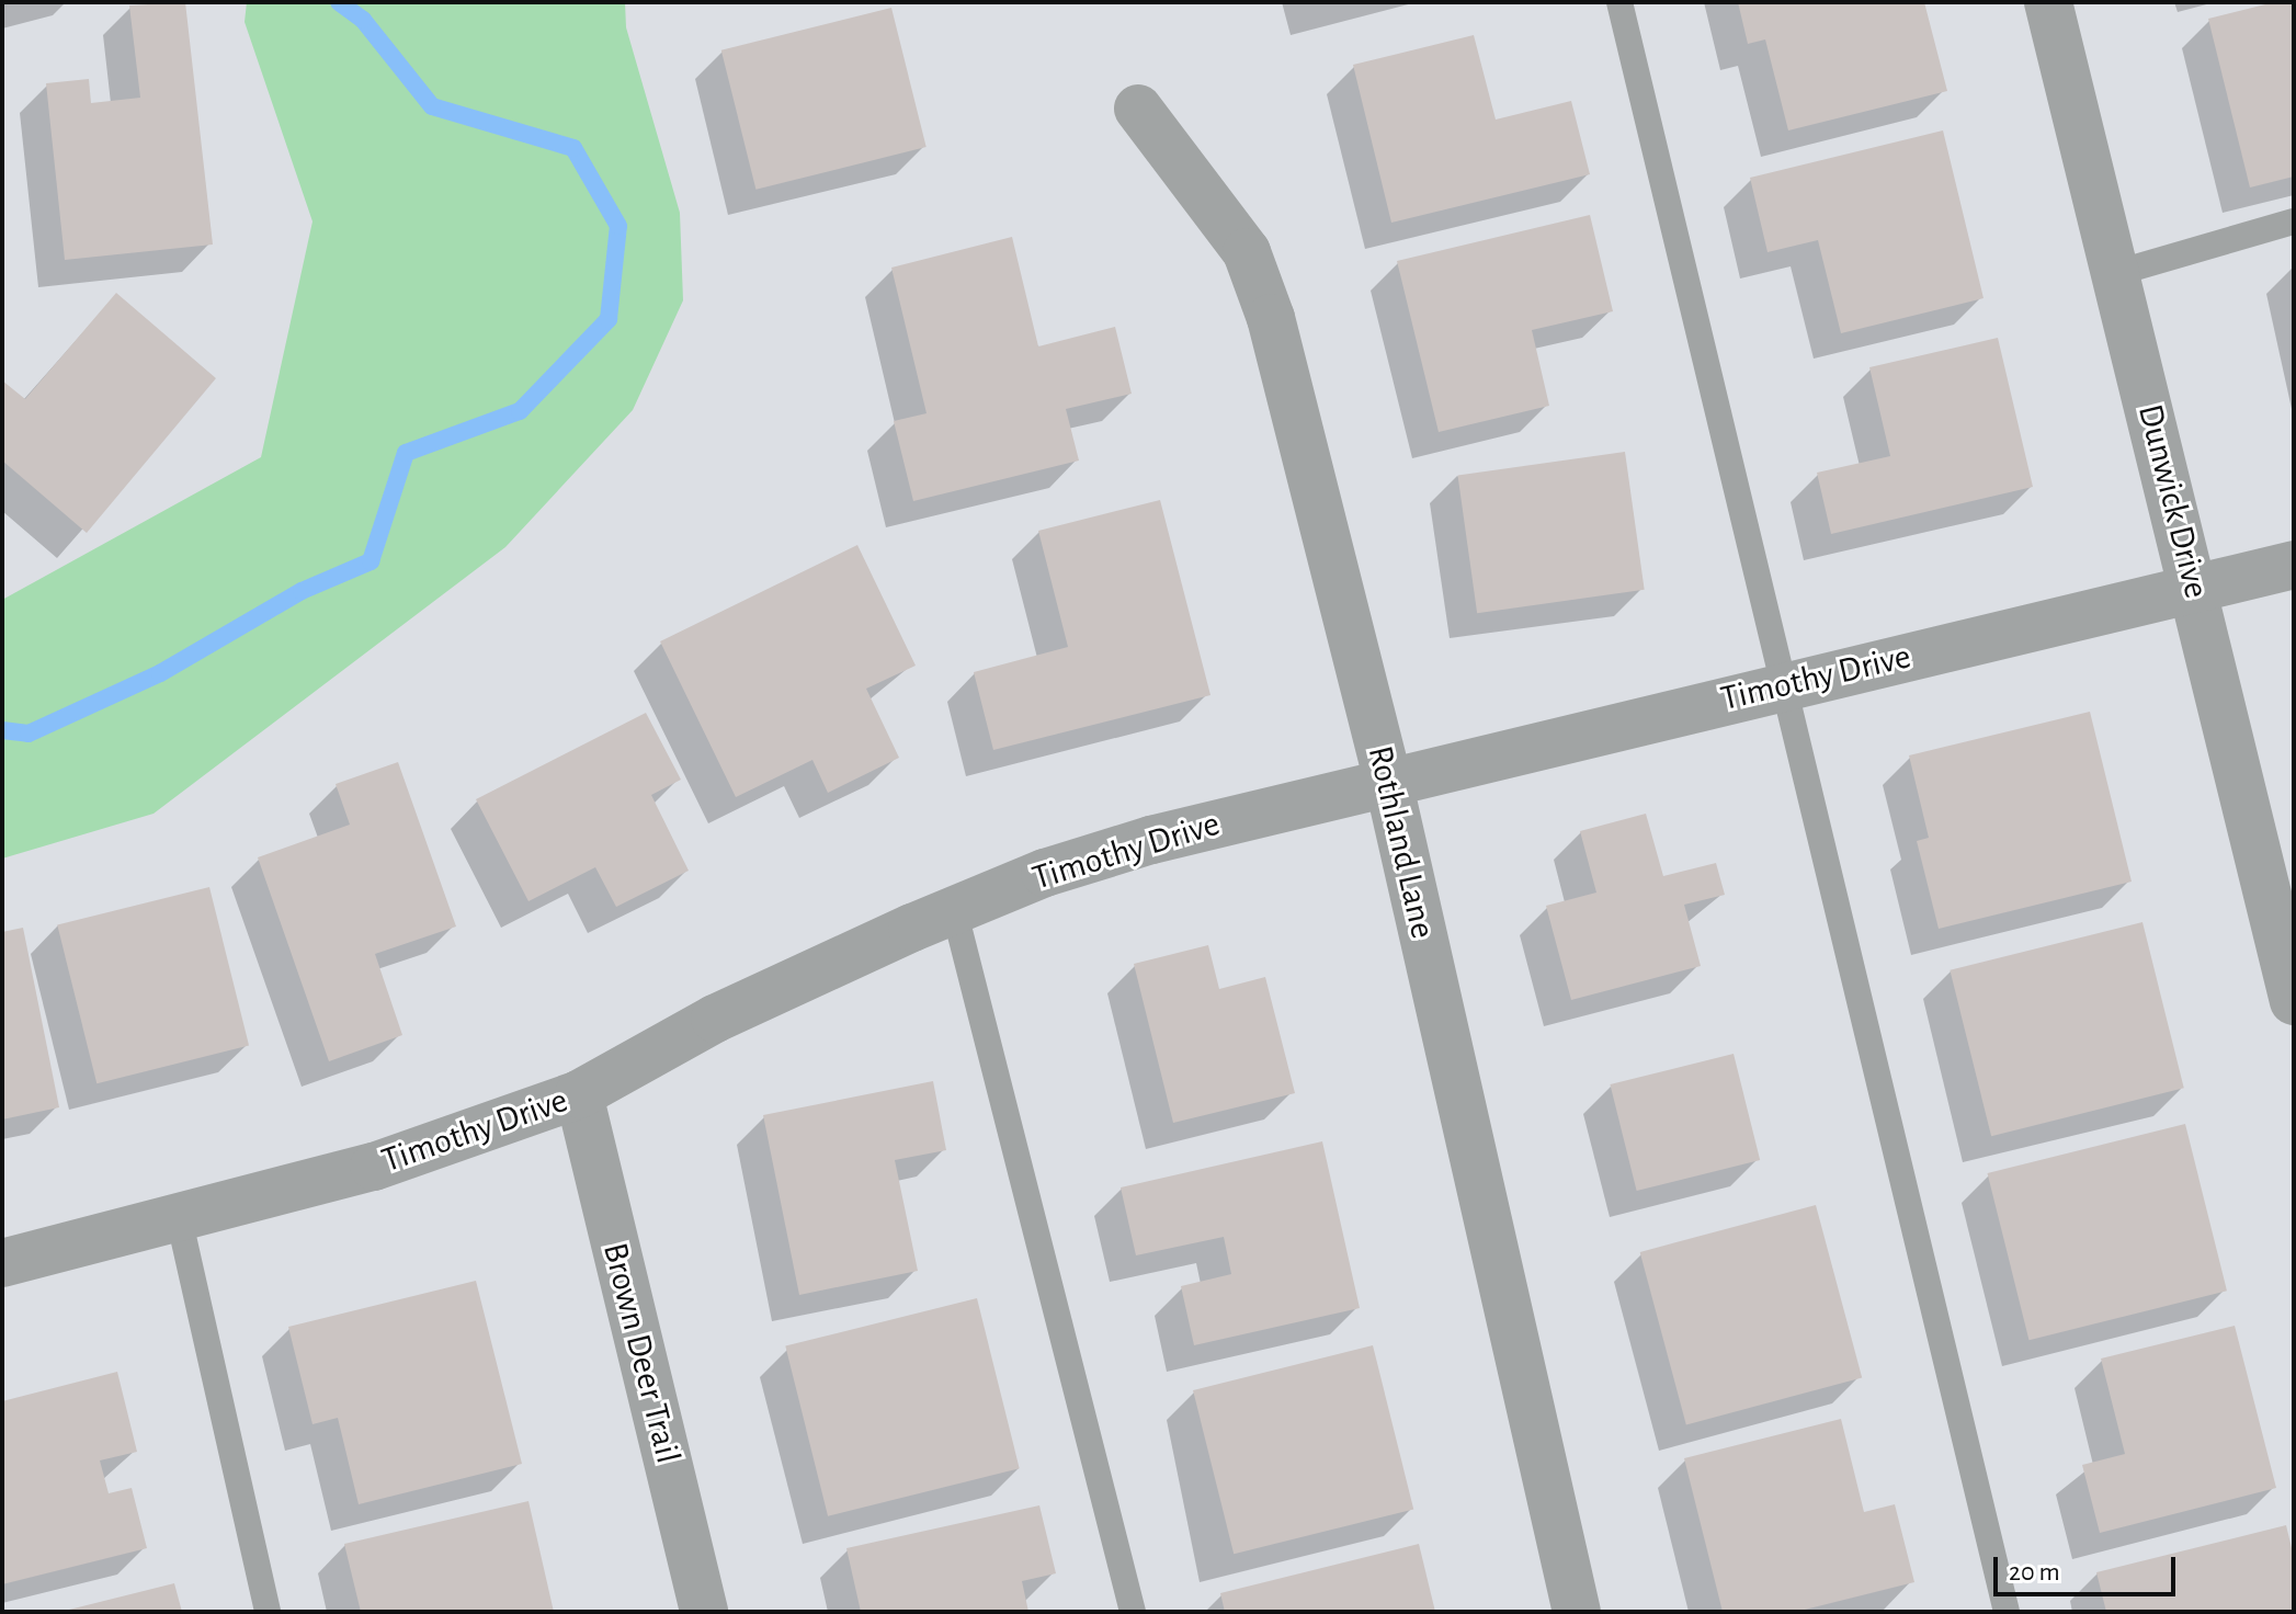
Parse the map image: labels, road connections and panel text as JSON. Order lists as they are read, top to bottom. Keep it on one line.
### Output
{"streets":{"street":["Dunwick Drive","Timothy Drive","Rothland Lane","Brown Deer Trail"]},"crossings":[["Dunwick Drive","Timothy Drive"],["Timothy Drive","Rothland Lane"],["Timothy Drive","Brown Deer Trail"]],"scale_bar":"20 m"}
